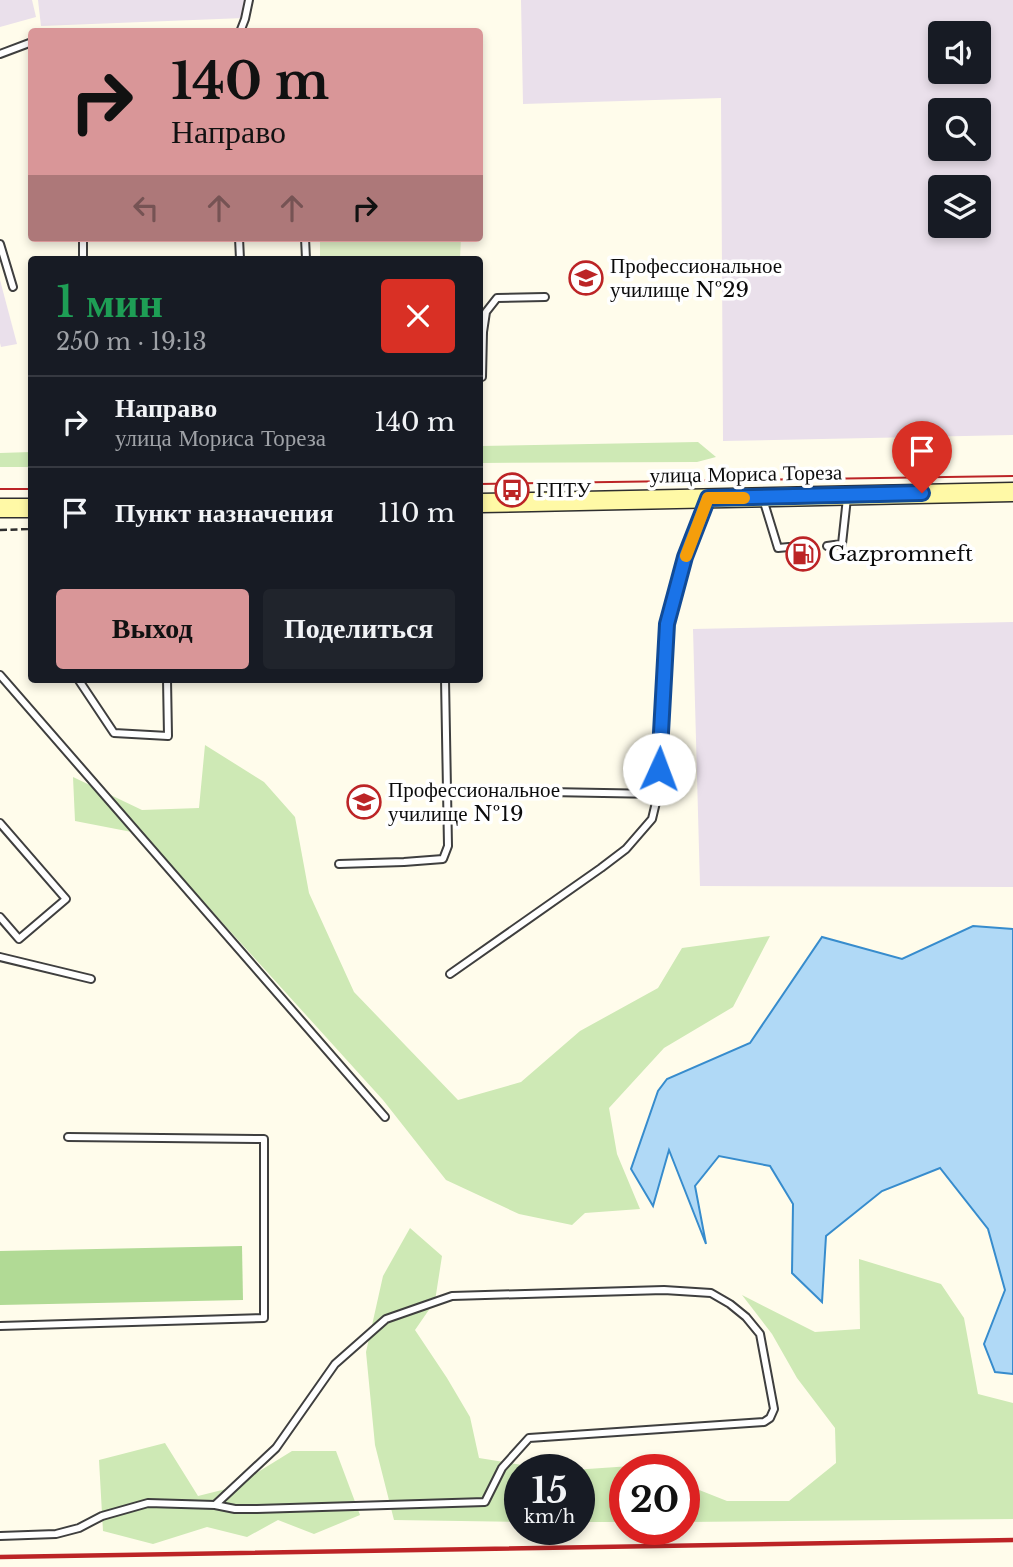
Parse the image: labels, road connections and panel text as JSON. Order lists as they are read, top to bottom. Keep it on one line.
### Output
{"streets":{"street":["улица Мориса Тореза"]},"places":{"school or university":["Профессиональное училище №29","Профессиональное училище №19"],"bus stop":["ГПТУ"],"fuel station":["Gazpromneft"]},"page":{"turn":["140 m","Направо"],"heading":["1 мин","250 m · 19:13"],"list":[{"name":"Направо","note":"улица Мориса Тореза","value":"140 m"},{"name":"Пункт назначения","value":"110 m"}],"buttons":["Выход","Поделиться"],"speed":"15 km/h","limit":"20"}}
